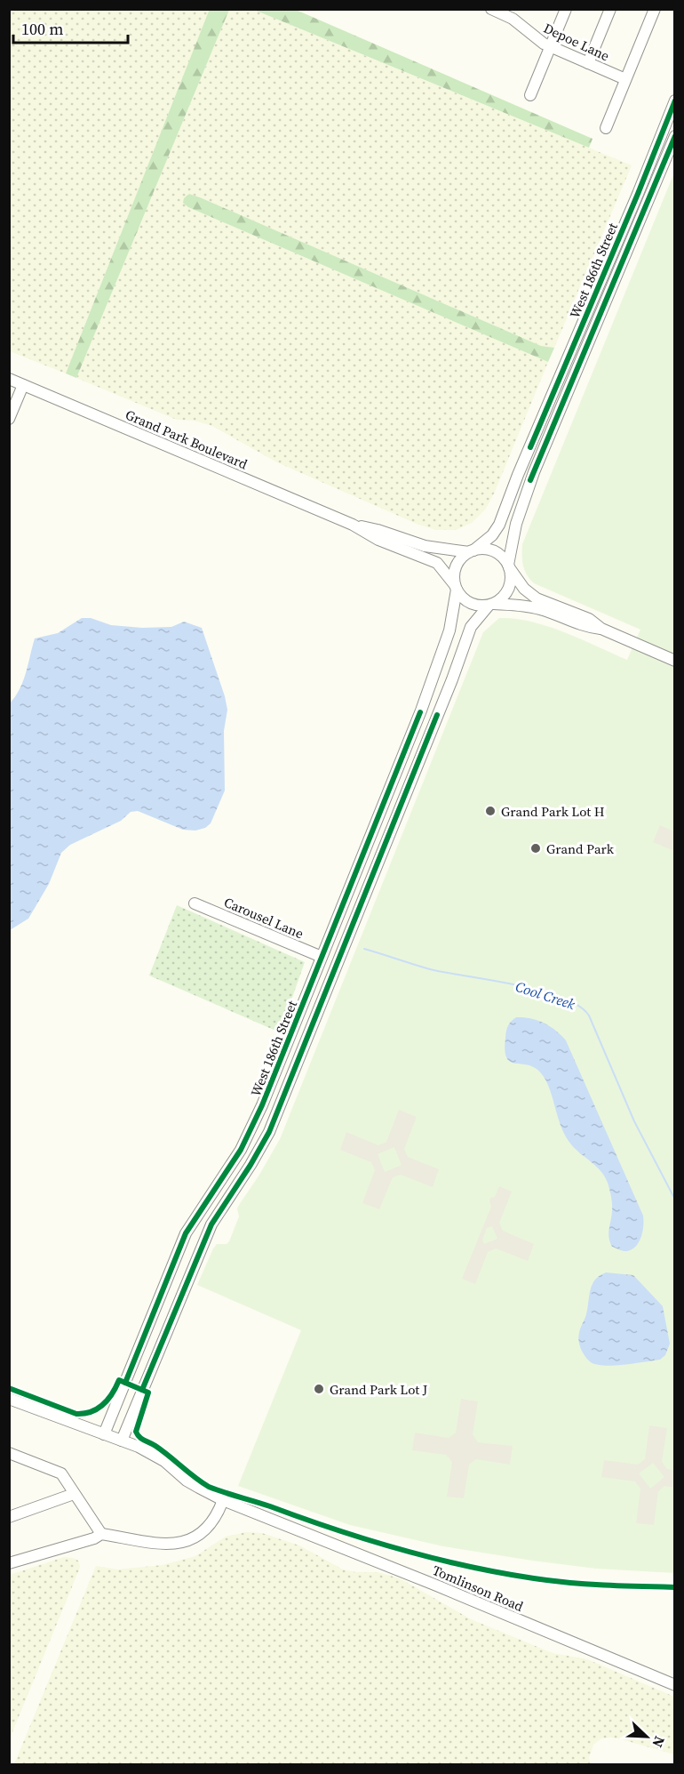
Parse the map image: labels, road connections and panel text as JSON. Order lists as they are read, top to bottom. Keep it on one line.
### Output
{"streets":{"street":["Depoe Lane","West 186th Street","Grand Park Boulevard","Carousel Lane","Tomlinson Road"]},"crossings":[["West 186th Street","Grand Park Boulevard"],["West 186th Street","Carousel Lane"],["West 186th Street","Tomlinson Road"]],"water":["Cool Creek"],"places":["Grand Park Lot H","Grand Park","Grand Park Lot J"],"scale_bar":"100 m","north":"bottom right"}
